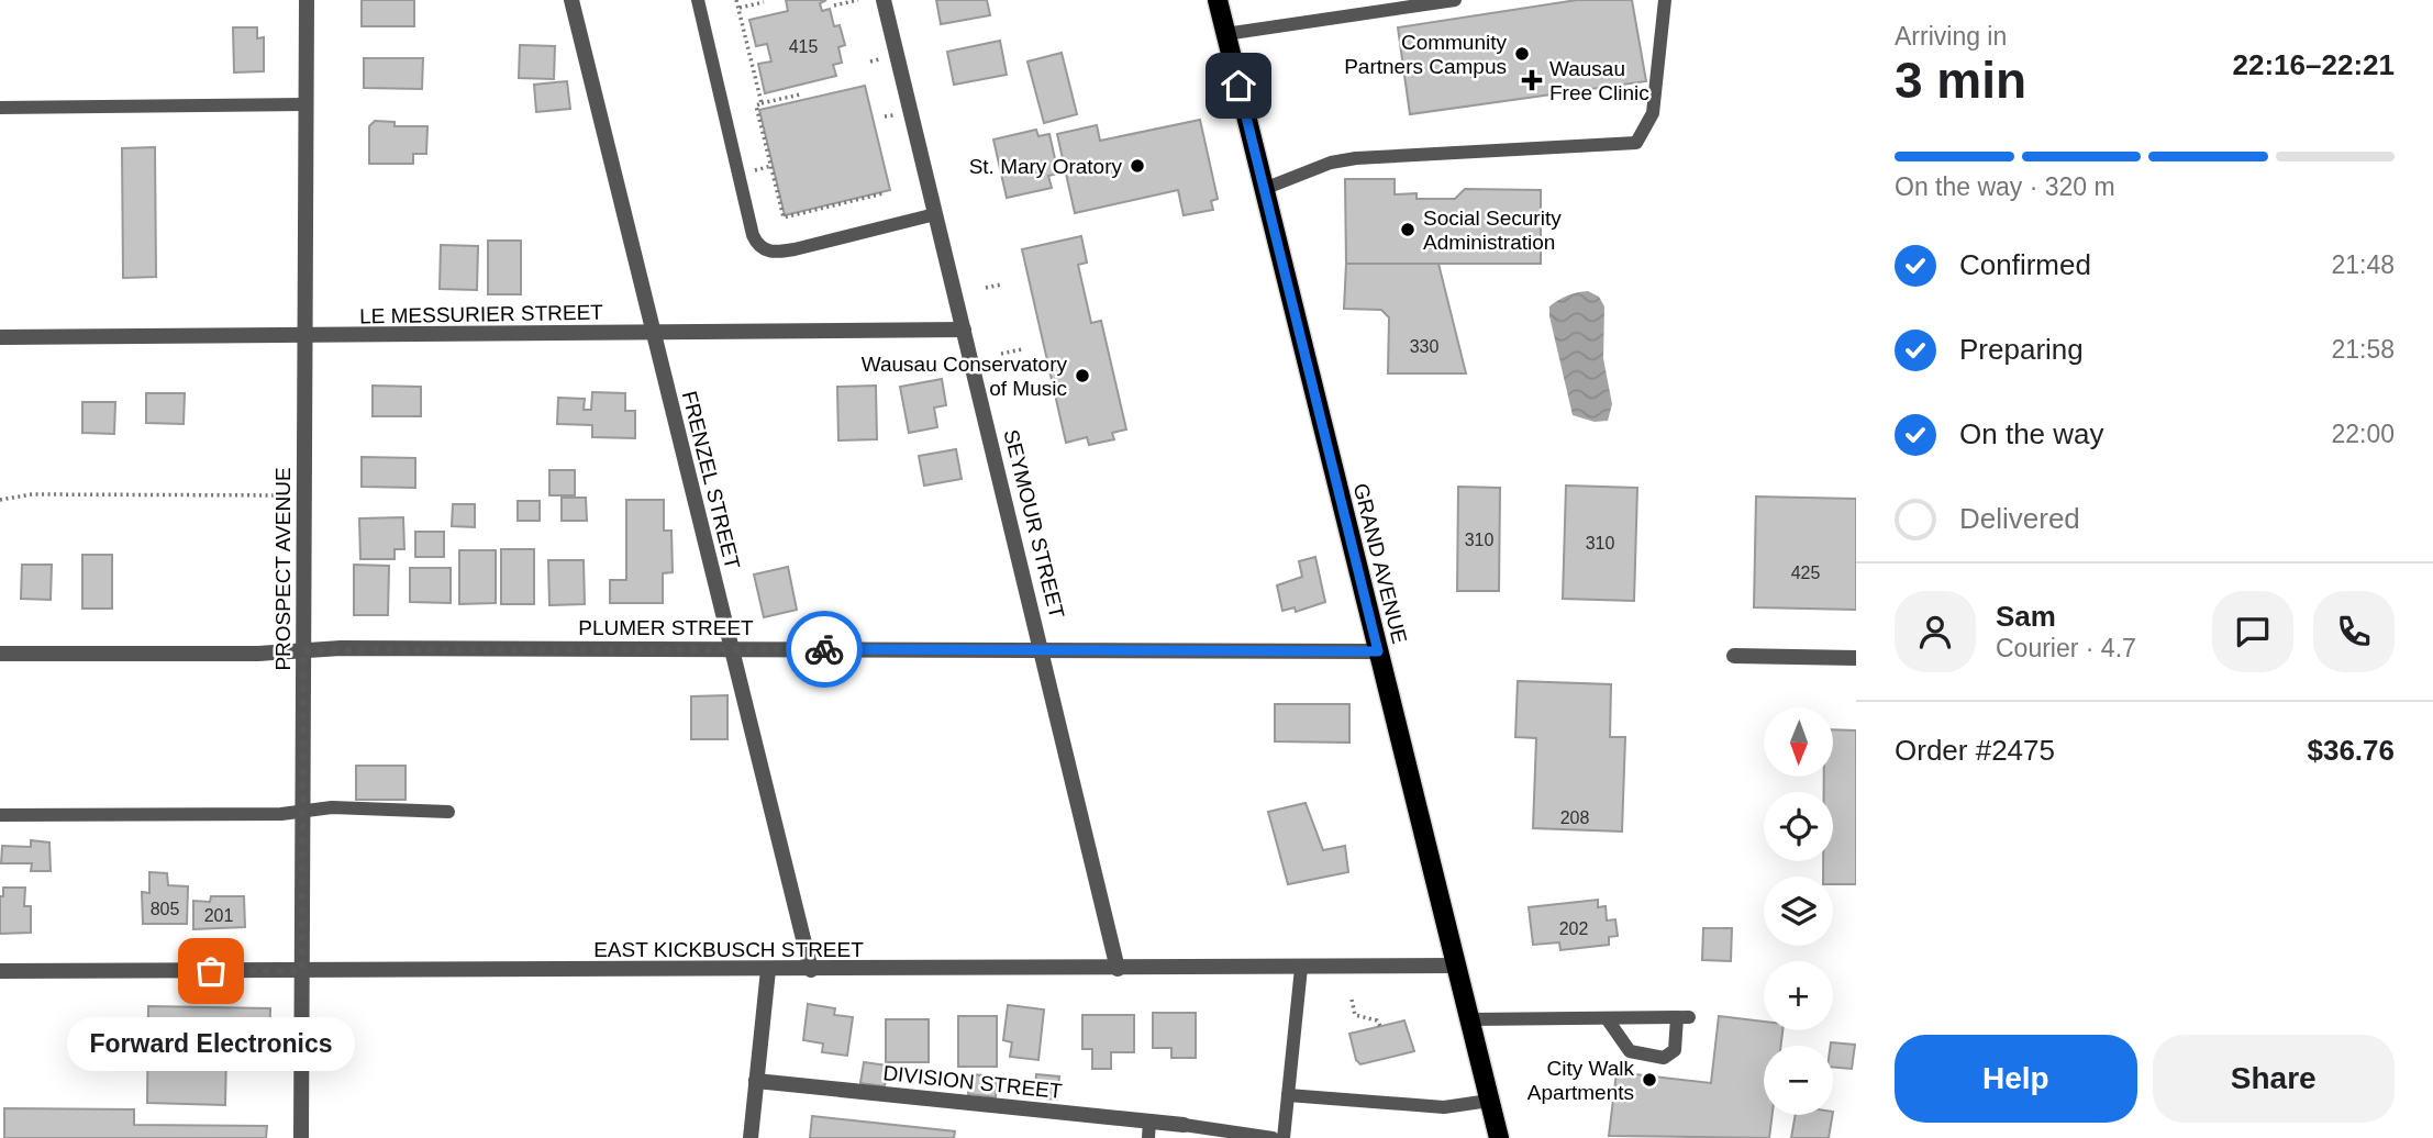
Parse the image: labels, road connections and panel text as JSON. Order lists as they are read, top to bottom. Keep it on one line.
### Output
{"streets":{"main road":["GRAND AVENUE"],"street":["LE MESSURIER STREET","FRENZEL STREET","SEYMOUR STREET","PROSPECT AVENUE","PLUMER STREET","EAST KICKBUSCH STREET","DIVISION STREET"]},"crossings":[["LE MESSURIER STREET","FRENZEL STREET"],["LE MESSURIER STREET","SEYMOUR STREET"],["LE MESSURIER STREET","PROSPECT AVENUE"],["FRENZEL STREET","PLUMER STREET"],["FRENZEL STREET","EAST KICKBUSCH STREET"],["SEYMOUR STREET","PLUMER STREET"],["SEYMOUR STREET","EAST KICKBUSCH STREET"],["GRAND AVENUE","PLUMER STREET"],["GRAND AVENUE","EAST KICKBUSCH STREET"],["PROSPECT AVENUE","PLUMER STREET"],["PROSPECT AVENUE","EAST KICKBUSCH STREET"]],"places":{"other":["Community Partners Campus","St. Mary Oratory","Social Security Administration","Wausau Conservatory of Music","Forward Electronics","City Walk Apartments"],"health":["Wausau Free Clinic"]},"house_numbers":["415","330","310","310","425","208","805","201","202"],"north":"bottom","page":{"heading":["3 min","Arriving in","22:16–22:21"],"panel":["Sam","Courier · 4.7","Order #2475","$36.76"],"bar":"On the way · 320 m","list":[["Confirmed","21:48"],["Preparing","21:58"],["On the way","22:00"],"Delivered"],"map_buttons":["+","−"],"bubble":"Forward Electronics","buttons":["Help","Share"]}}
